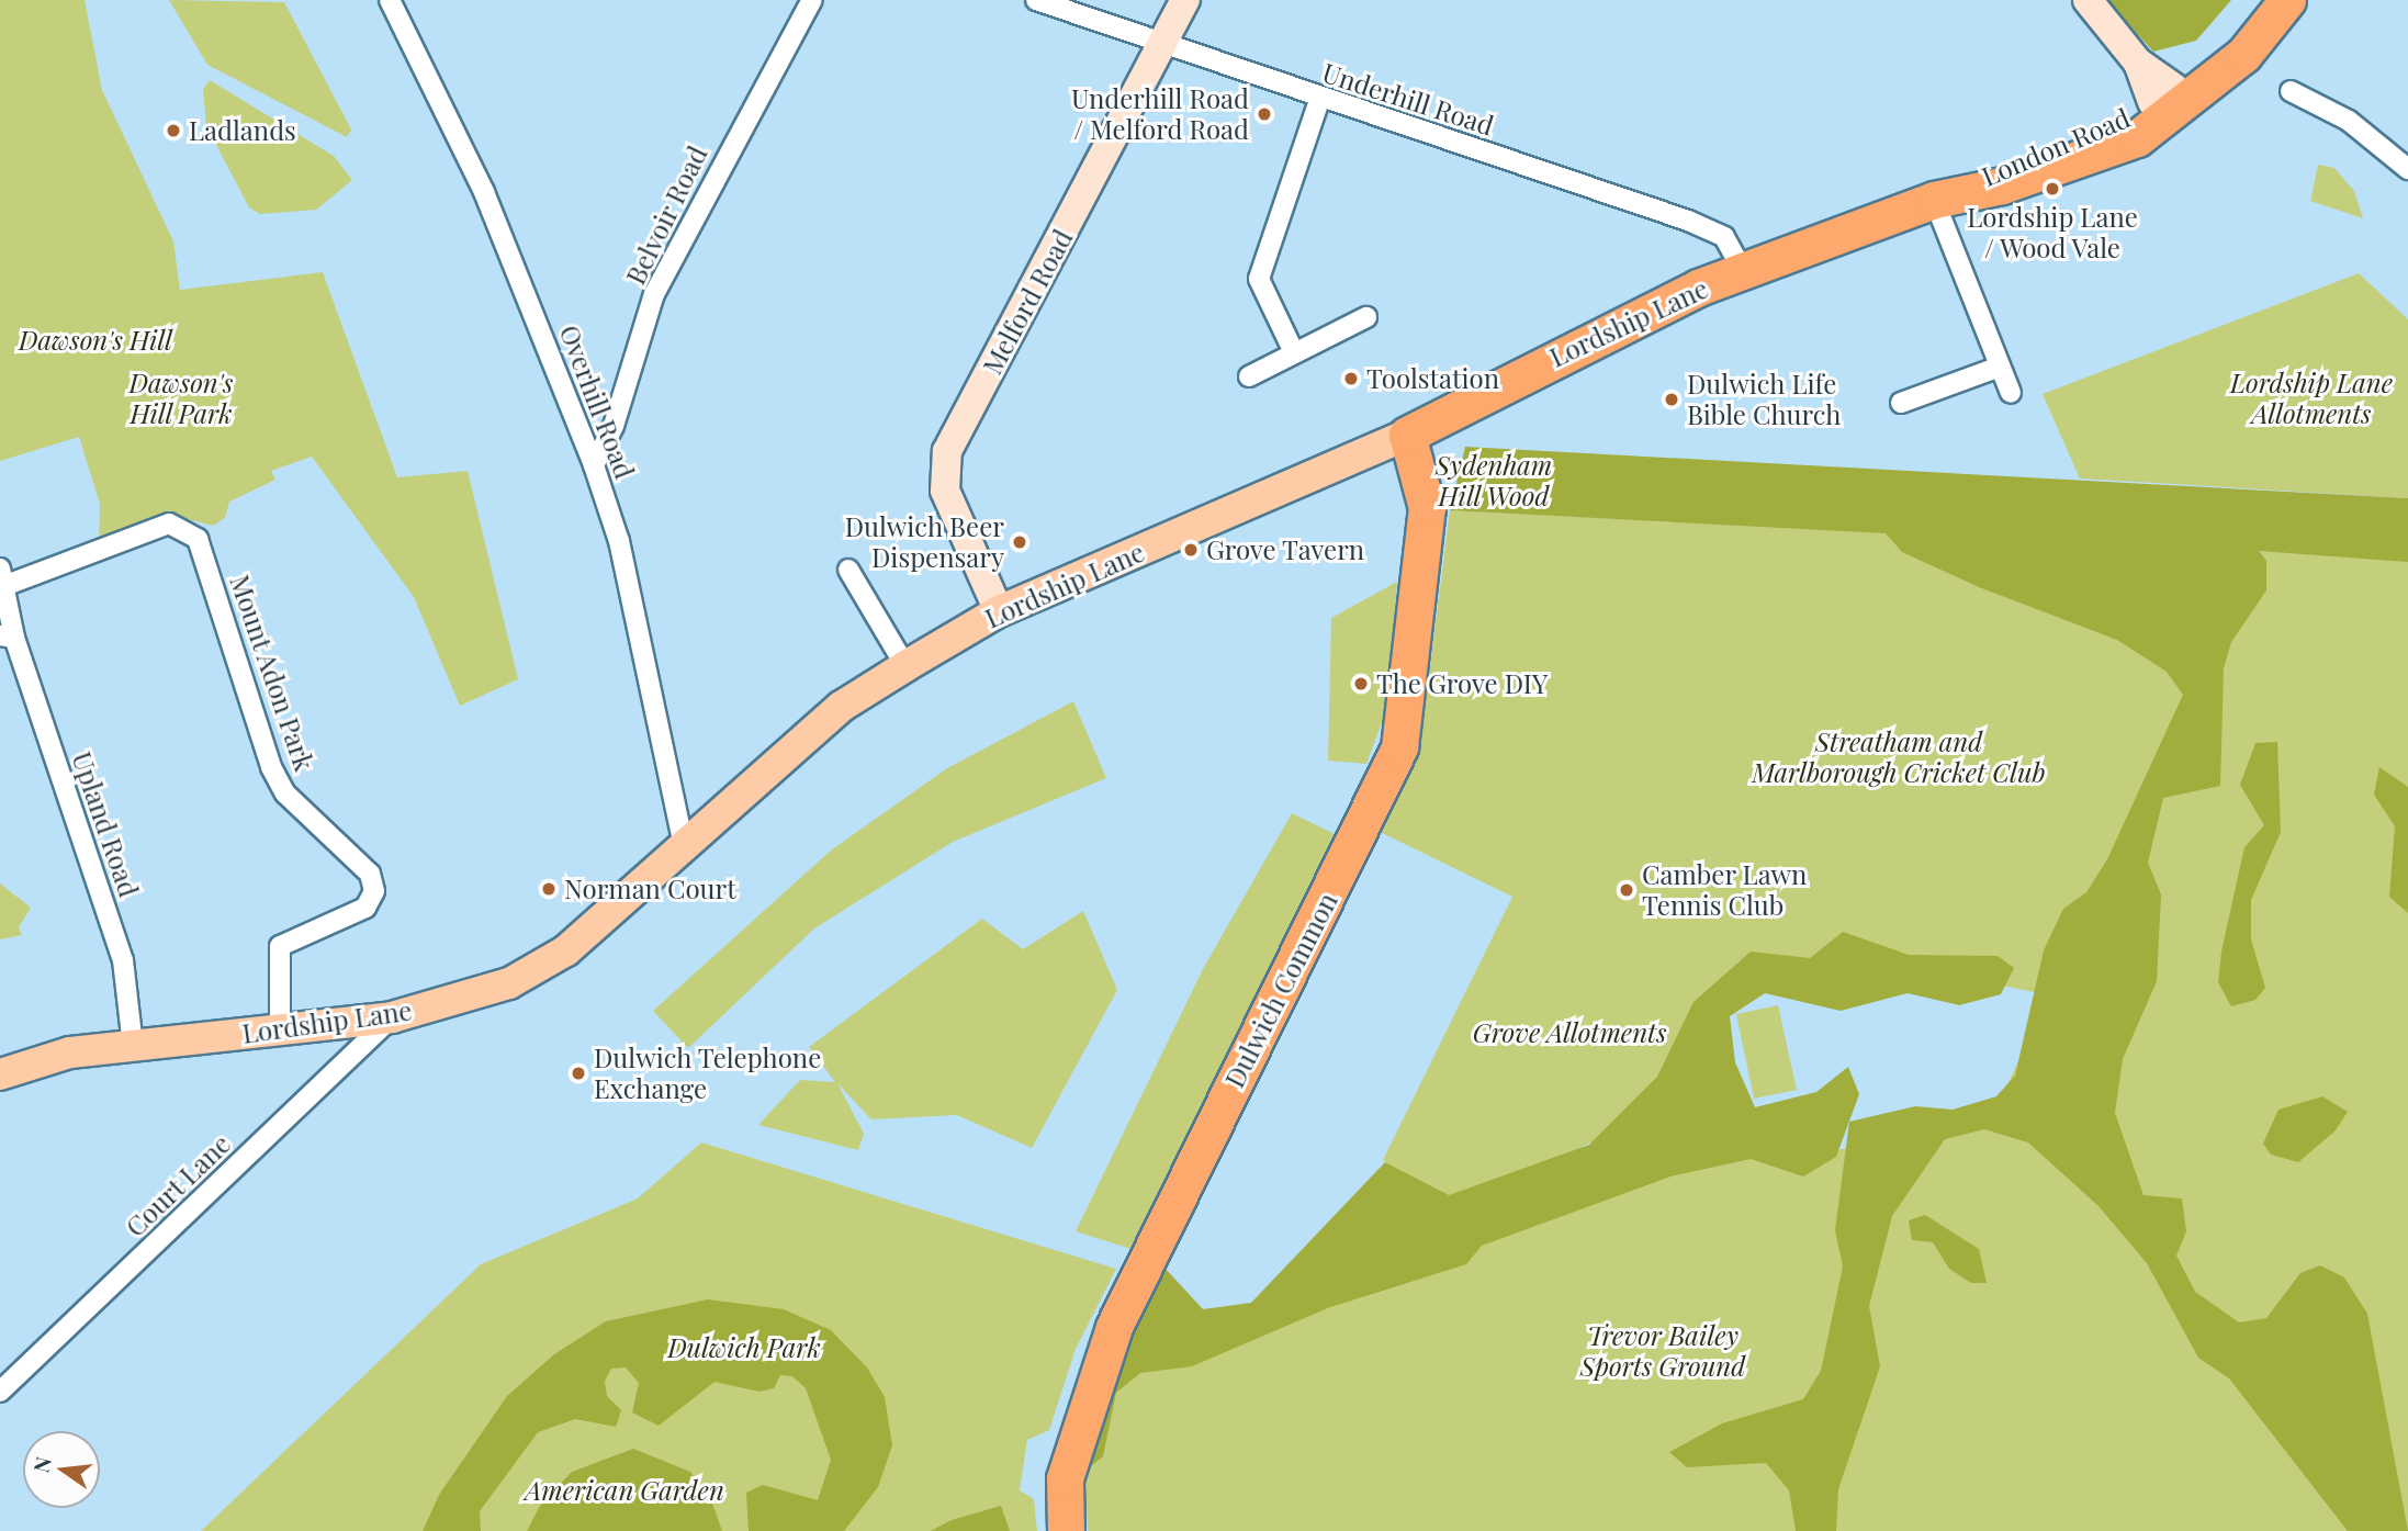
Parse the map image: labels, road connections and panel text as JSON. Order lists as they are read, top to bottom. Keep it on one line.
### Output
{"streets":{"highway":["London Road","Lordship Lane","Dulwich Common"],"street":["Underhill Road","Belvoir Road","Melford Road","Overhill Road","Mount Adon Park","Upland Road","Court Lane"]},"crossings":[["Underhill Road","Melford Road"],["Underhill Road","Lordship Lane"],["London Road","Lordship Lane"],["Belvoir Road","Overhill Road"],["Melford Road","Lordship Lane"],["Lordship Lane","Overhill Road"],["Lordship Lane","Mount Adon Park"],["Lordship Lane","Upland Road"],["Lordship Lane","Dulwich Common"],["Lordship Lane","Court Lane"],["Mount Adon Park","Upland Road"]],"parks":["Dawson's Hill","Dawson's Hill Park","Lordship Lane Allotments","Sydenham Hill Wood","Streatham and Marlborough Cricket Club","Grove Allotments","Trevor Bailey Sports Ground","Dulwich Park","American Garden"],"places":["Underhill Road / Melford Road","Ladlands","Lordship Lane / Wood Vale","Toolstation","Dulwich Life Bible Church","Dulwich Beer Dispensary","Grove Tavern","The Grove DIY","Norman Court","Camber Lawn Tennis Club","Dulwich Telephone Exchange"],"north":"left"}
